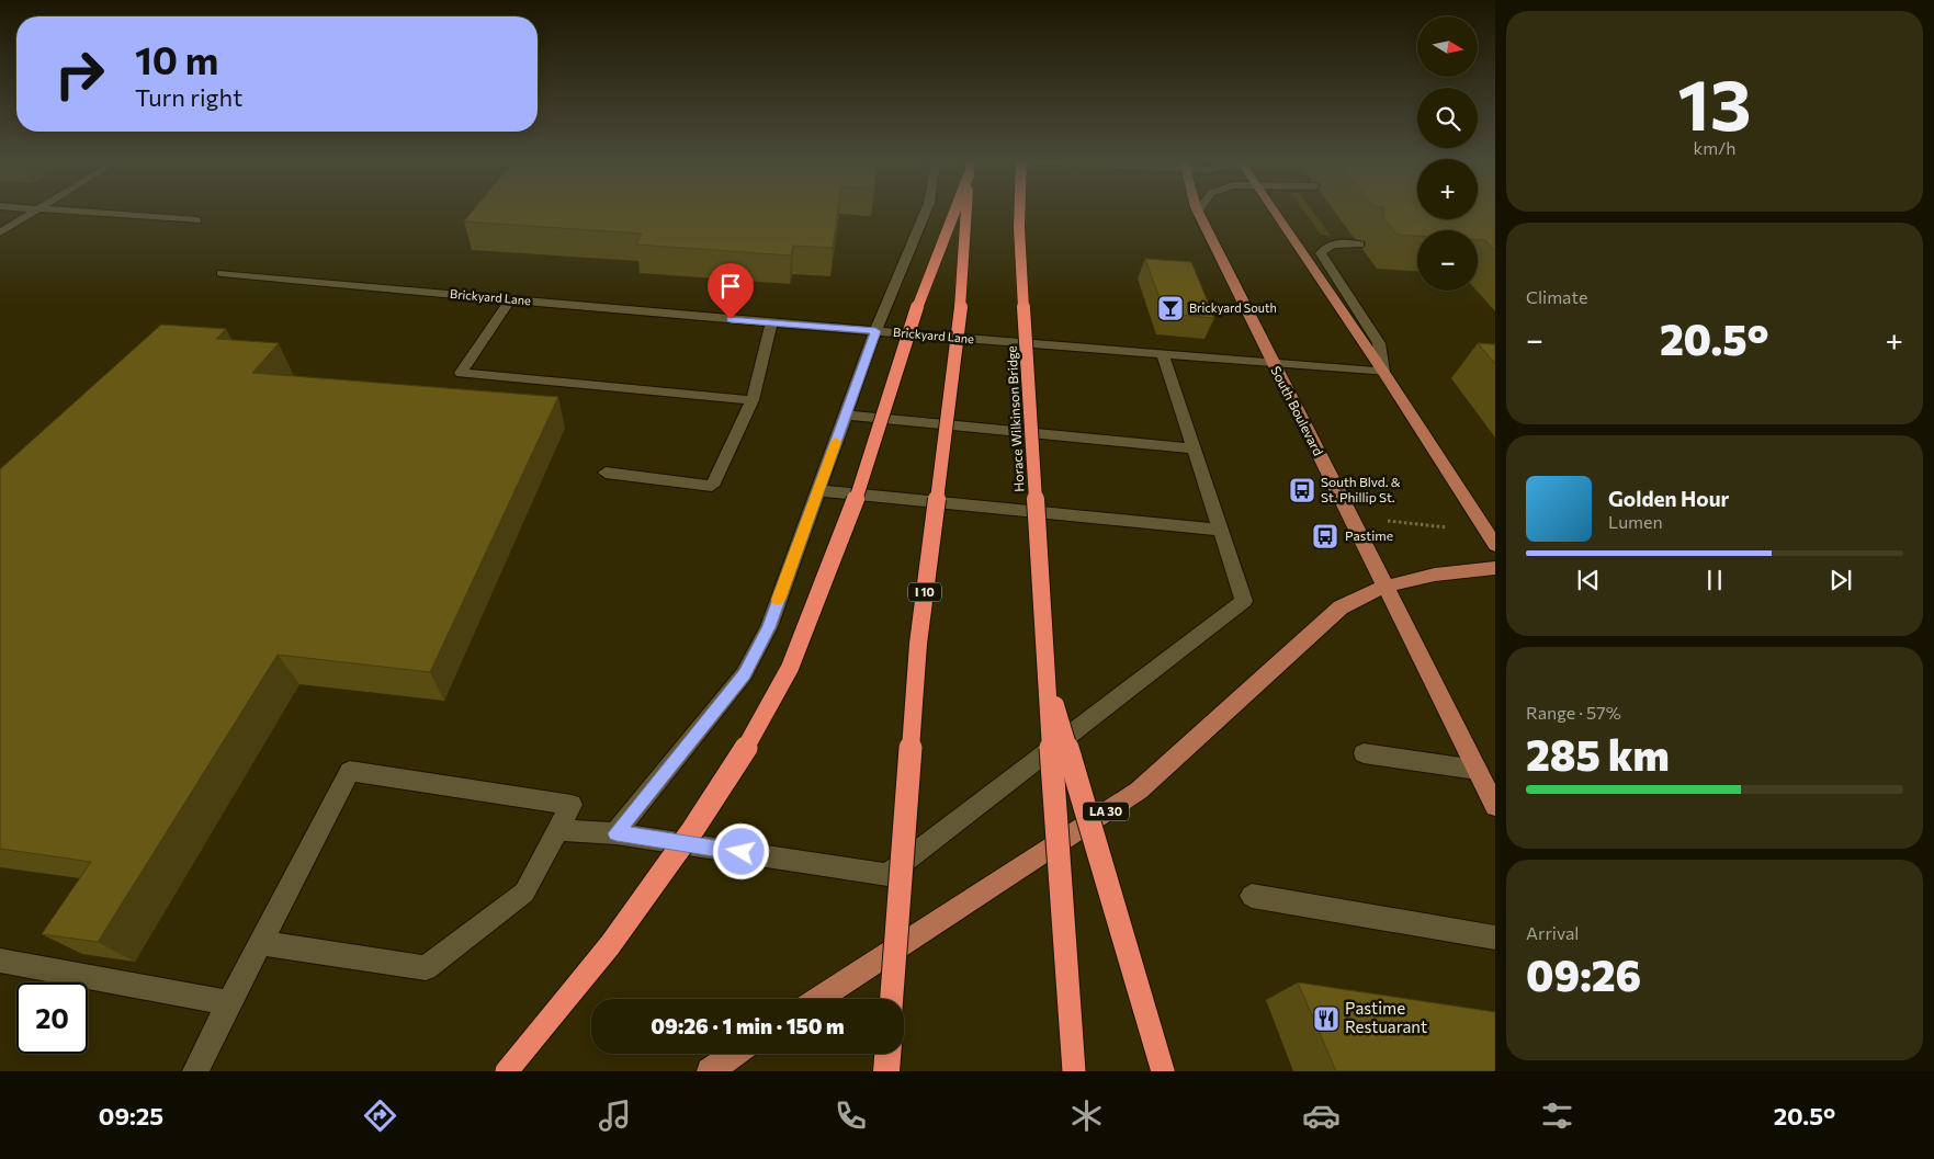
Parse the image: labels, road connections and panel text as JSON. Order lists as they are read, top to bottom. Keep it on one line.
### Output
{"streets":{"highway":["Horace Wilkinson Bridge","I 10"],"main road":["South Boulevard","LA 30"],"street":["Brickyard Lane"]},"crossings":[["Brickyard Lane","South Boulevard"],["South Boulevard","LA 30"]],"places":{"bar":["Brickyard South"],"bus stop":["South Blvd. & St. Phillip St.","Pastime"],"restaurant":["Pastime Restuarant"]},"north":"right","page":{"tile":[["13","km/h"],"Climate",["Range · 57%","285 km"],["Arrival","09:26"]],"map_buttons":["+","−"],"turn":["10 m","Turn right"],"heat":["−","20.5°","+"],"song":["Golden Hour","Lumen"],"limit":"20","trip":"09:26 · 1 min · 150 m","tabs":["09:25","20.5°"]}}
